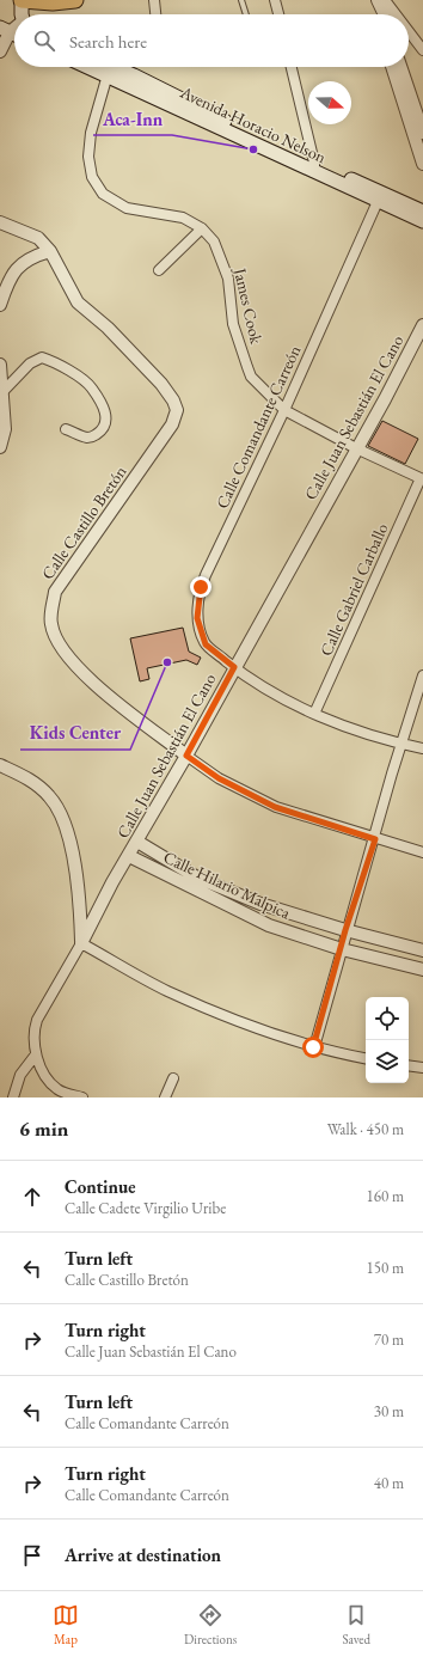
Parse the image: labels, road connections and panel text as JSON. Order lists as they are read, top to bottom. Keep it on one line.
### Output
{"streets":{"main road":["Avenida Horacio Nelson"],"street":["James Cook","Calle Juan Sebastián El Cano","Calle Comandante Carreón","Calle Castillo Bretón","Calle Gabriel Carballo","Calle Hilario Malpica"]},"crossings":[["Avenida Horacio Nelson","James Cook"],["Avenida Horacio Nelson","Calle Comandante Carreón"],["James Cook","Calle Juan Sebastián El Cano"],["James Cook","Calle Comandante Carreón"],["James Cook","Calle Gabriel Carballo"],["Calle Juan Sebastián El Cano","Calle Comandante Carreón"],["Calle Juan Sebastián El Cano","Calle Castillo Bretón"],["Calle Juan Sebastián El Cano","Calle Hilario Malpica"],["Calle Comandante Carreón","Calle Gabriel Carballo"]],"places":["Aca-Inn","Kids Center"],"north":"right","page":{"search":"Search here","heading":["6 min","Walk · 450 m"],"list":[["Continue","Calle Cadete Virgilio Uribe","160 m"],["Turn left","Calle Castillo Bretón","150 m"],["Turn right","Calle Juan Sebastián El Cano","70 m"],["Turn left","Calle Comandante Carreón","30 m"],["Turn right","Calle Comandante Carreón","40 m"],"Arrive at destination"],"nav":["Map","Directions","Saved"]}}
